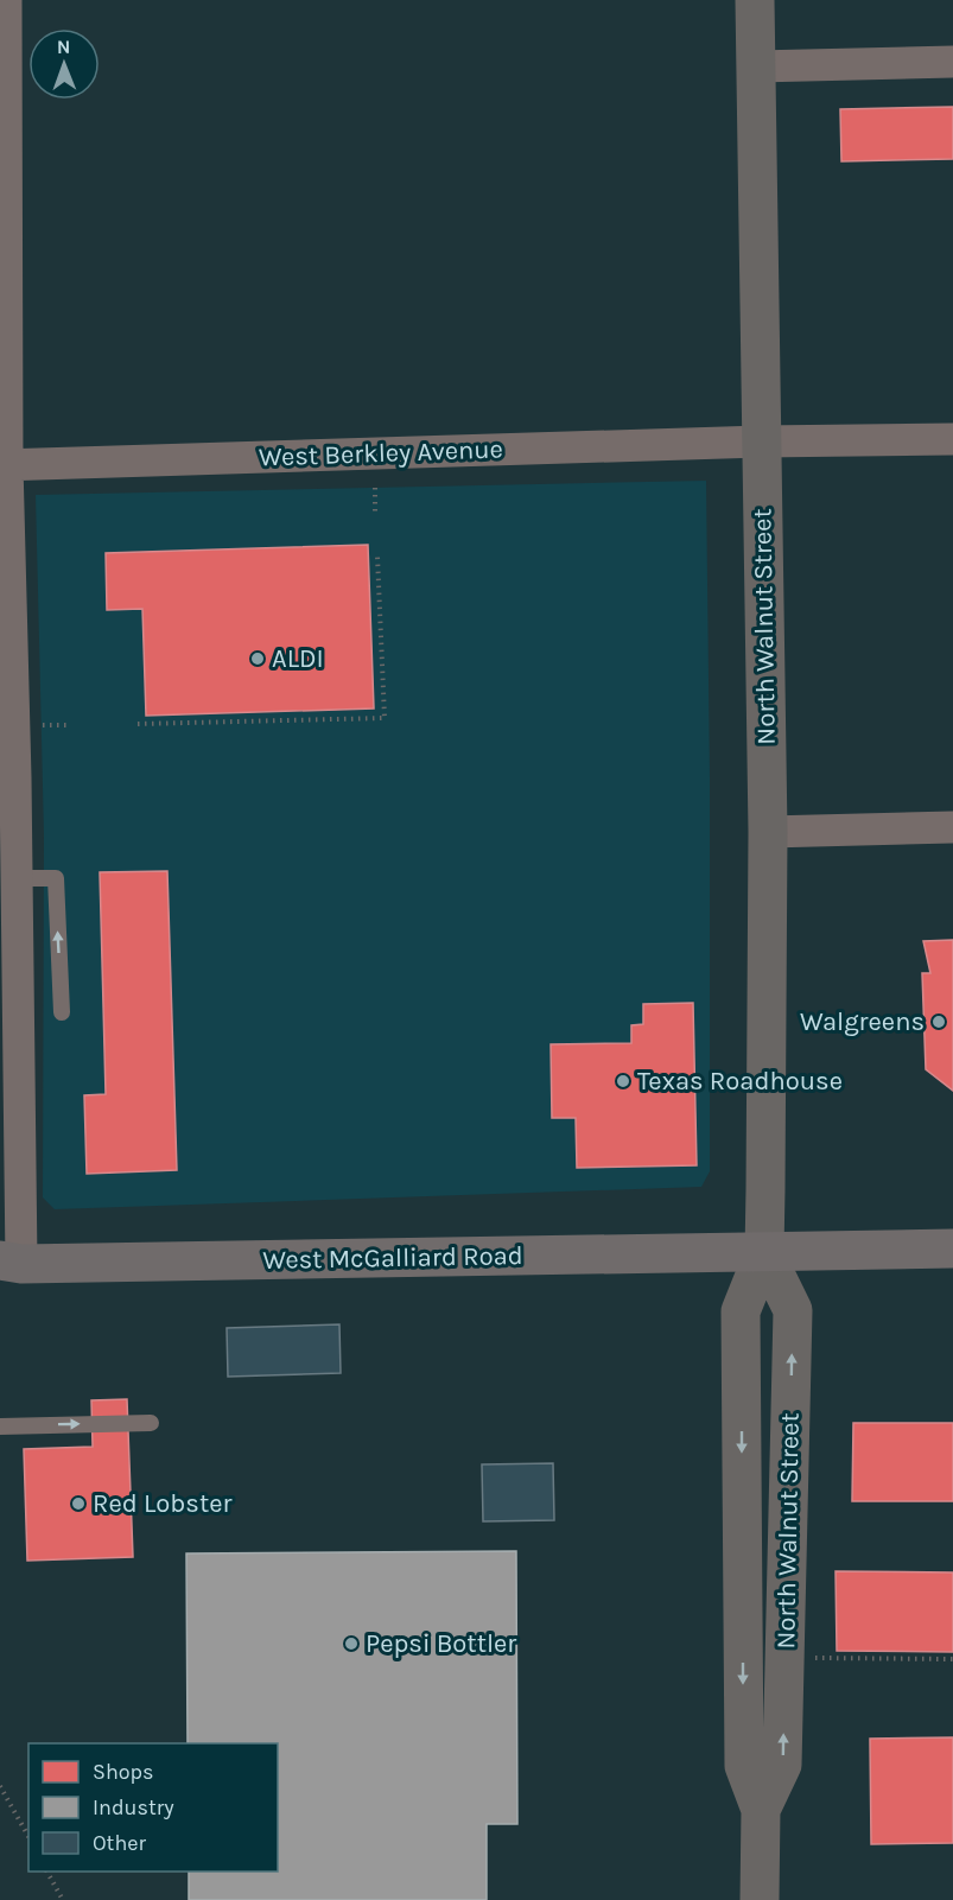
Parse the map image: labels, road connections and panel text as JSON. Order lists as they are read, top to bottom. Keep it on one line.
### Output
{"streets":{"main road":["North Walnut Street","West McGalliard Road"],"street":["West Berkley Avenue"]},"crossings":[["West Berkley Avenue","North Walnut Street"],["North Walnut Street","West McGalliard Road"]],"places":["ALDI","Walgreens","Texas Roadhouse","Red Lobster","Pepsi Bottler"],"legend":["Shops","Industry","Other"],"north":"top"}
